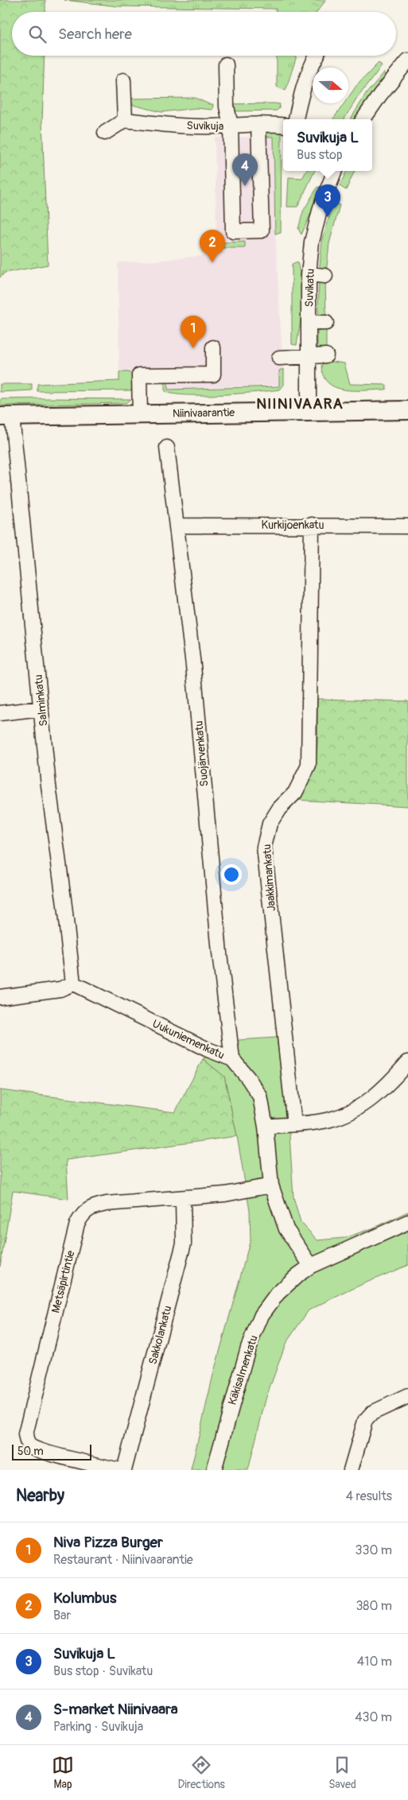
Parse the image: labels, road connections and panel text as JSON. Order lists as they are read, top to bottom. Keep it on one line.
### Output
{"streets":{"main road":["Niinivaarantie"],"street":["Suvikuja","Suvikatu","Kurkijoenkatu","Salminkatu","Suojärvenkatu","Jaakkimankatu","Uukuniemenkatu","Metsäpirtintie","Sakkolankatu","Käkisalmenkatu"]},"crossings":[["Suvikatu","Niinivaarantie"],["Niinivaarantie","Salminkatu"],["Kurkijoenkatu","Suojärvenkatu"],["Kurkijoenkatu","Jaakkimankatu"],["Salminkatu","Uukuniemenkatu"],["Suojärvenkatu","Uukuniemenkatu"],["Uukuniemenkatu","Metsäpirtintie"],["Uukuniemenkatu","Käkisalmenkatu"],["Metsäpirtintie","Sakkolankatu"]],"districts":["NIINIVAARA"],"scale_bar":"50 m","north":"right","page":{"search":"Search here","popup":["Suvikuja L","Bus stop"],"pins":["4","3","2","1"],"scale":"50 m","heading":["Nearby","4 results"],"list":[{"mark":"1","name":"Niva Pizza Burger","note":"Restaurant · Niinivaarantie","value":"330 m"},{"mark":"2","name":"Kolumbus","note":"Bar","value":"380 m"},{"mark":"3","name":"Suvikuja L","note":"Bus stop · Suvikatu","value":"410 m"},{"mark":"4","name":"S-market Niinivaara","note":"Parking · Suvikuja","value":"430 m"}],"nav":["Map","Directions","Saved"]}}
